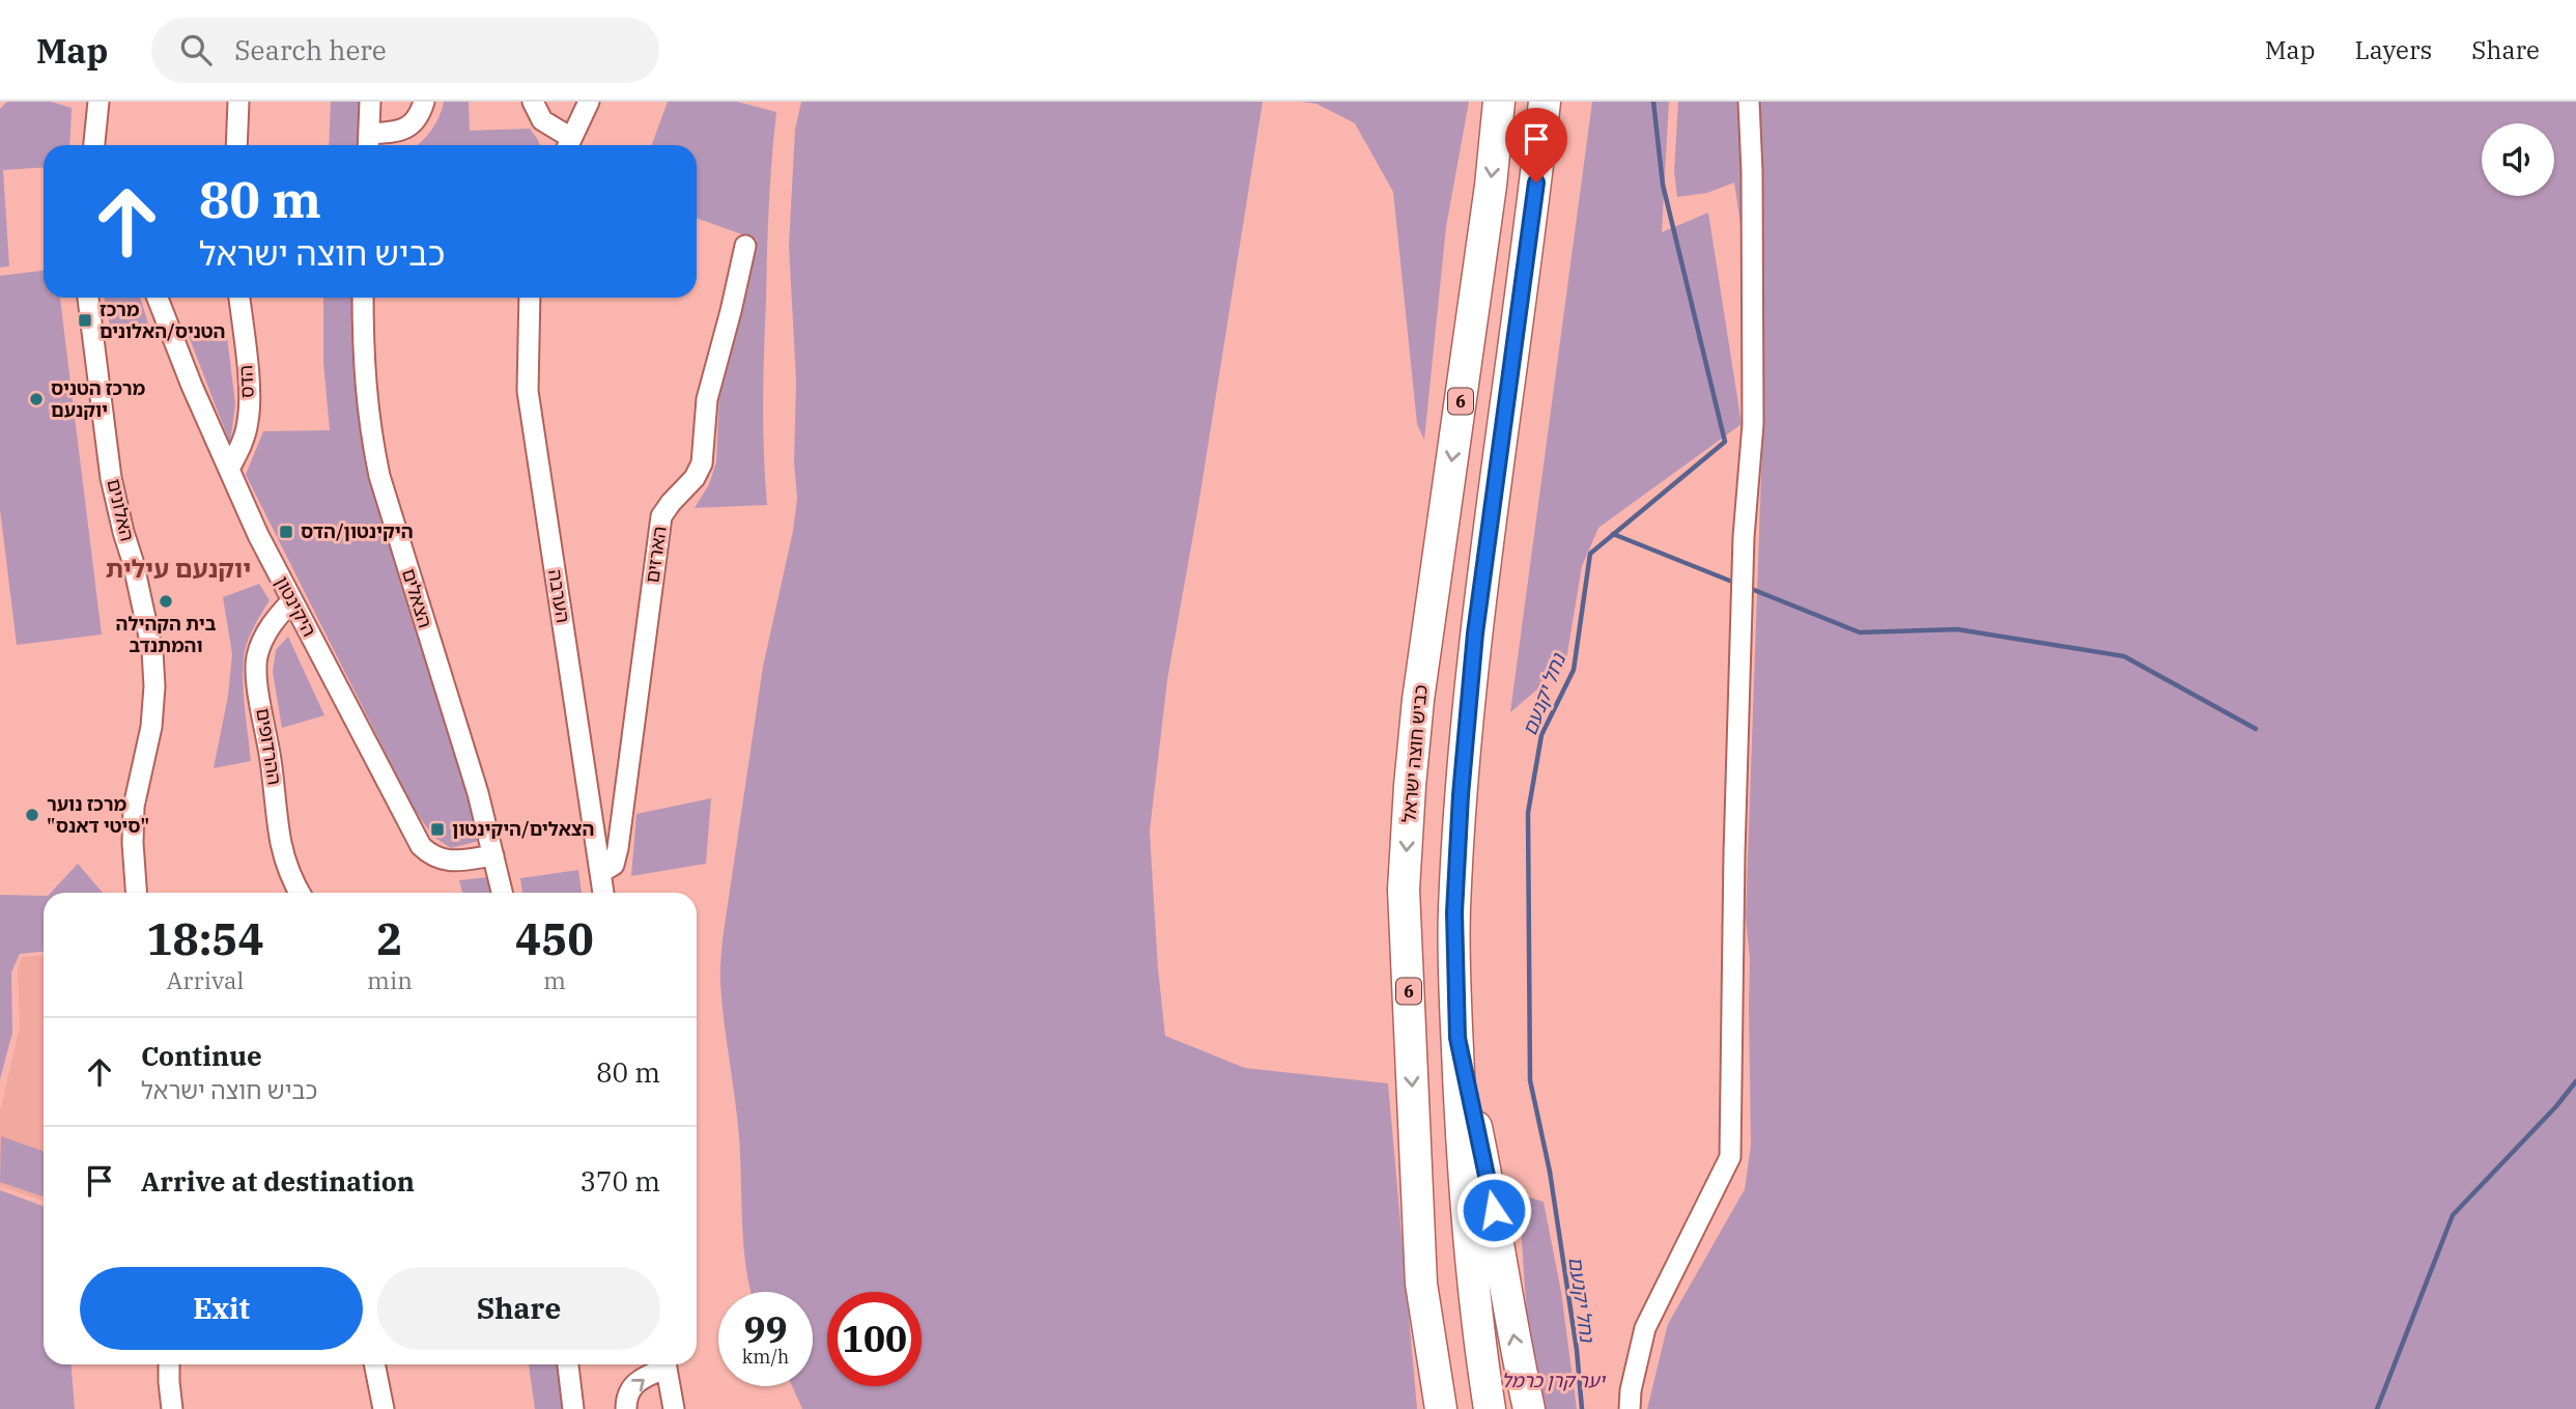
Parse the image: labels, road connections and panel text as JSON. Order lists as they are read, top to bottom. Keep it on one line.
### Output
{"streets":{"highway":["6","כביש חוצה ישראל"],"street":["הדס","האלונים","הארזים","הערבה","הצאלים","היקינטון","ההרדופים"]},"crossings":[["הדס","היקינטון"],["הארזים","הערבה"],["הצאלים","היקינטון"],["היקינטון","ההרדופים"]],"districts":["יוקנעם עילית"],"water":["נחל יקנעם"],"parks":["יער קרן כרמל"],"places":{"transit":["מרכז הטניס/האלונים","היקינטון/הדס","הצאלים/היקינטון"],"other":["מרכז הטניס יוקנעם","בית הקהילה והמתנדב","מרכז נוער \"סיטי דאנס\""]},"page":{"header":"Map","search":"Search here","nav":["Map","Layers","Share"],"turn":["80 m","כביש חוצה ישראל"],"eta":["18:54","Arrival","2","min","450","m"],"list":[{"name":"Continue","note":"כביש חוצה ישראל","value":"80 m"},{"name":"Arrive at destination","value":"370 m"}],"buttons":["Exit","Share"],"speed":"99 km/h","limit":"100"}}
